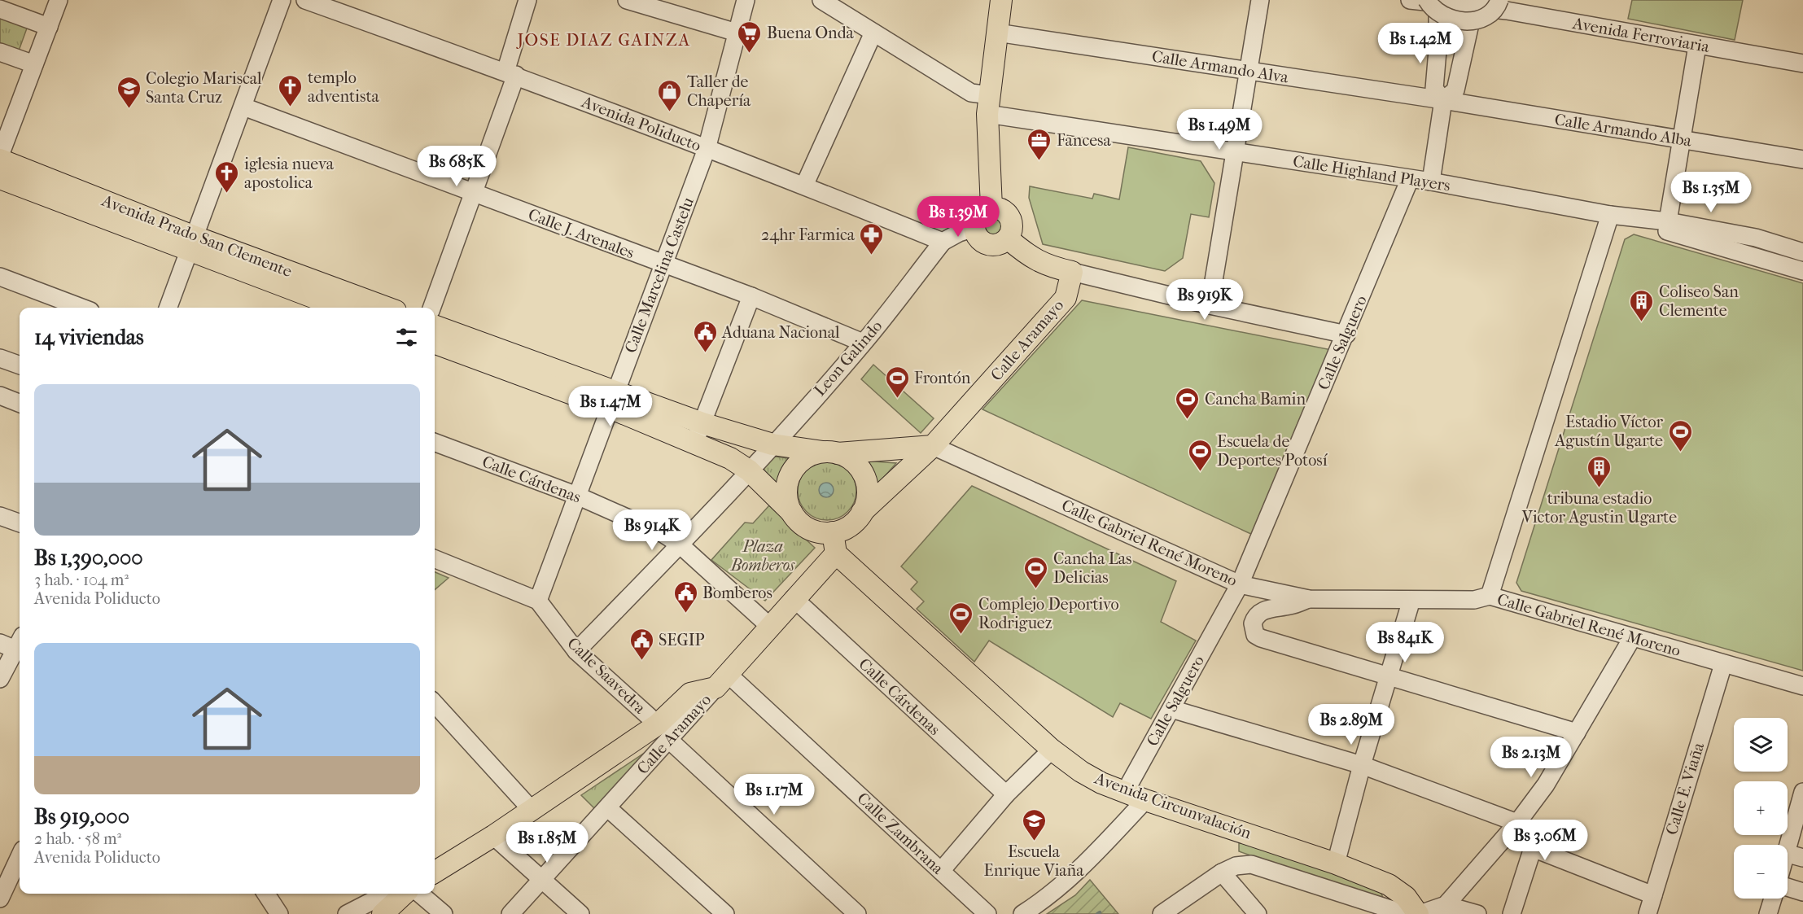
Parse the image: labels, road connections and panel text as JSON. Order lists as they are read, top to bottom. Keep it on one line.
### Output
{"streets":{"main road":["Avenida Prado San Clemente","Calle Aramayo","Avenida Circunvalación"],"street":["Avenida Ferroviaria","Calle Armando Alva","Avenida Poliducto","Calle Armando Alba","Calle Highland Players","Calle J. Arenales","Calle Marcelina Castelu","Calle Salguero","Leon Galindo","Calle Cárdenas","Calle Gabriel René Moreno","Calle Saavedra","Calle E. Viaña","Calle Zambrana"]},"crossings":[["Calle Armando Alva","Calle Armando Alba"],["Avenida Poliducto","Calle Marcelina Castelu"],["Avenida Poliducto","Leon Galindo"],["Calle Highland Players","Calle Salguero"],["Calle J. Arenales","Calle Marcelina Castelu"],["Calle J. Arenales","Leon Galindo"],["Calle Marcelina Castelu","Calle Cárdenas"],["Calle Marcelina Castelu","Calle Saavedra"],["Calle Aramayo","Calle Gabriel René Moreno"],["Calle Aramayo","Calle Saavedra"],["Calle Salguero","Calle Gabriel René Moreno"],["Calle Salguero","Avenida Circunvalación"],["Leon Galindo","Calle Cárdenas"],["Leon Galindo","Calle Saavedra"],["Calle Gabriel René Moreno","Calle E. Viaña"]],"districts":["JOSE DIAZ GAINZA"],"parks":["Plaza Bomberos"],"places":{"supermarket":["Buena Onda"],"church":["templo adventista","iglesia nueva apostolica"],"school or university":["Colegio Mariscal Santa Cruz","Escuela Enrique Viaña"],"shop":["Taller de Chapería"],"office":["Fancesa"],"pharmacy":["24hr Farmica"],"building":["Coliseo San Clemente","tribuna estadio Victor Agustin Ugarte"],"public building":["Aduana Nacional","Bomberos","SEGIP"],"sports":["Frontón","Cancha Bamin","Estadio Víctor Agustín Ugarte","Escuela de Deportes Potosí","Cancha Las Delicias","Complejo Deportivo Rodriguez"]},"page":{"price":["Bs 1.42M","Bs 1.49M","Bs 685K","Bs 1.35M","Bs 1.39M","Bs 919K","Bs 1.47M","Bs 914K","Bs 841K","Bs 2.89M","Bs 2.13M","Bs 1.17M","Bs 3.06M","Bs 1.85M"],"heading":"14 viviendas","list":[{"name":"Bs 1,390,000","note":"3 hab. · 104 m² · Avenida Poliducto"},{"name":"Bs 919,000","note":"2 hab. · 58 m² · Avenida Poliducto"}],"map_buttons":["+","−"]}}
